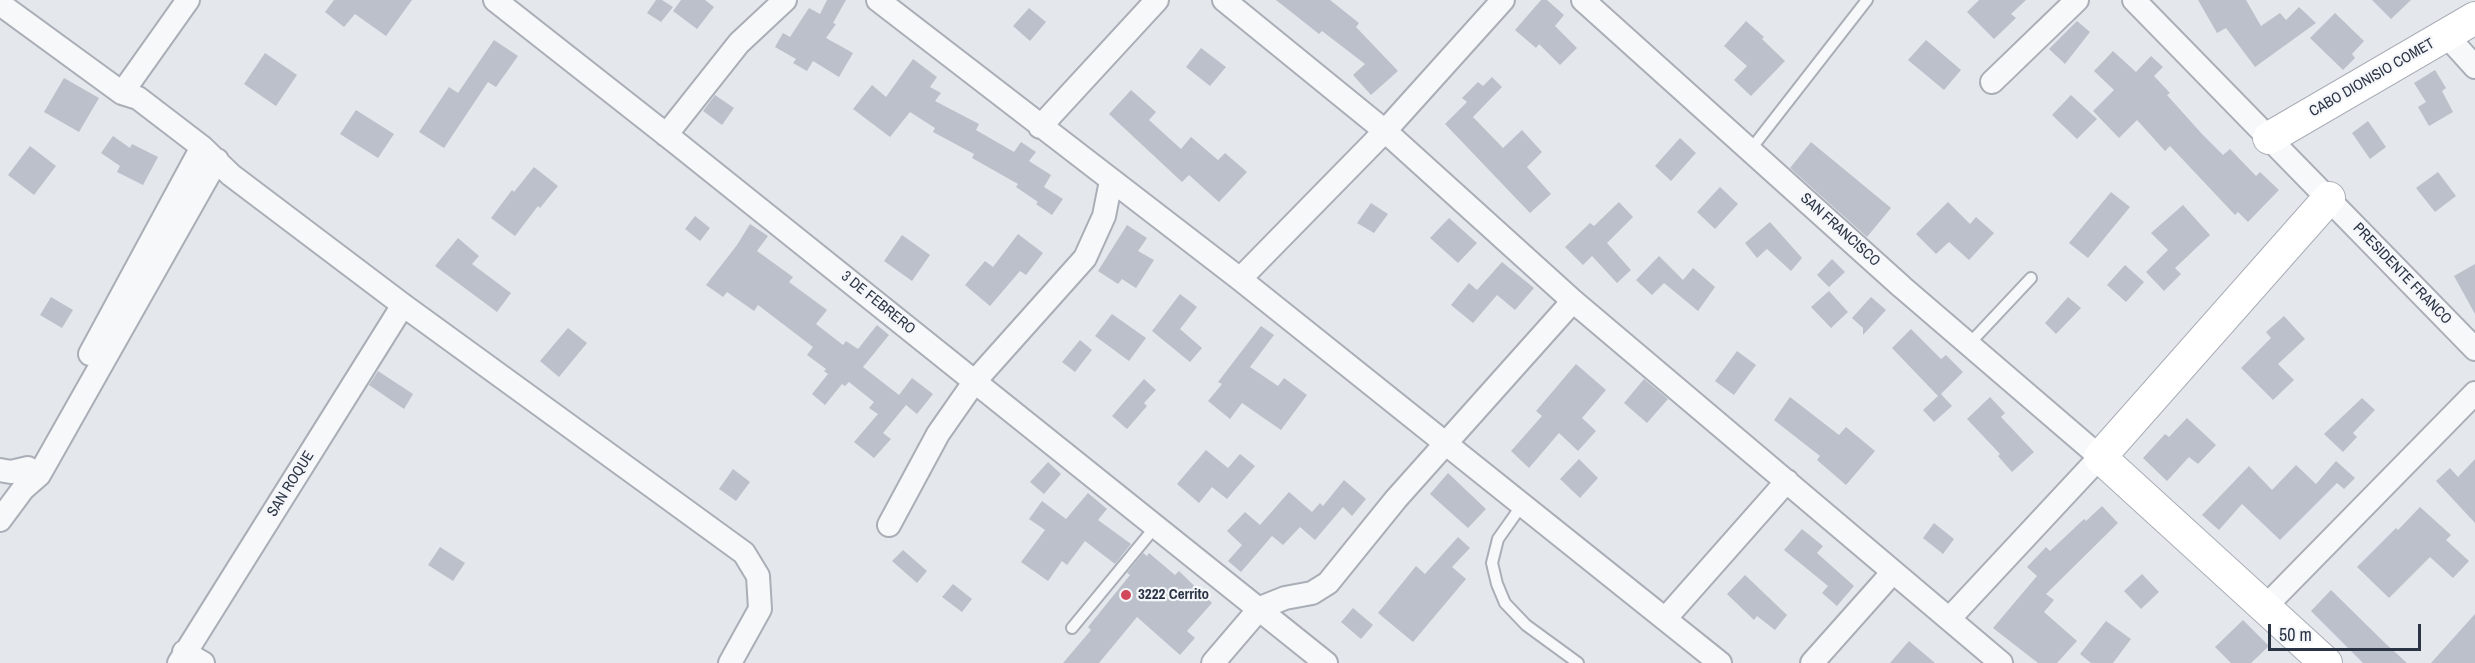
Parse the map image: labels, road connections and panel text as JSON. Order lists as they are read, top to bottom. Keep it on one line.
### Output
{"streets":{"street":["CABO DIONISIO COMET","SAN FRANCISCO","PRESIDENTE FRANCO","3 DE FEBRERO","SAN ROQUE"]},"crossings":[["CABO DIONISIO COMET","PRESIDENTE FRANCO"]],"places":["3222 Cerrito"],"scale_bar":"50 m"}
